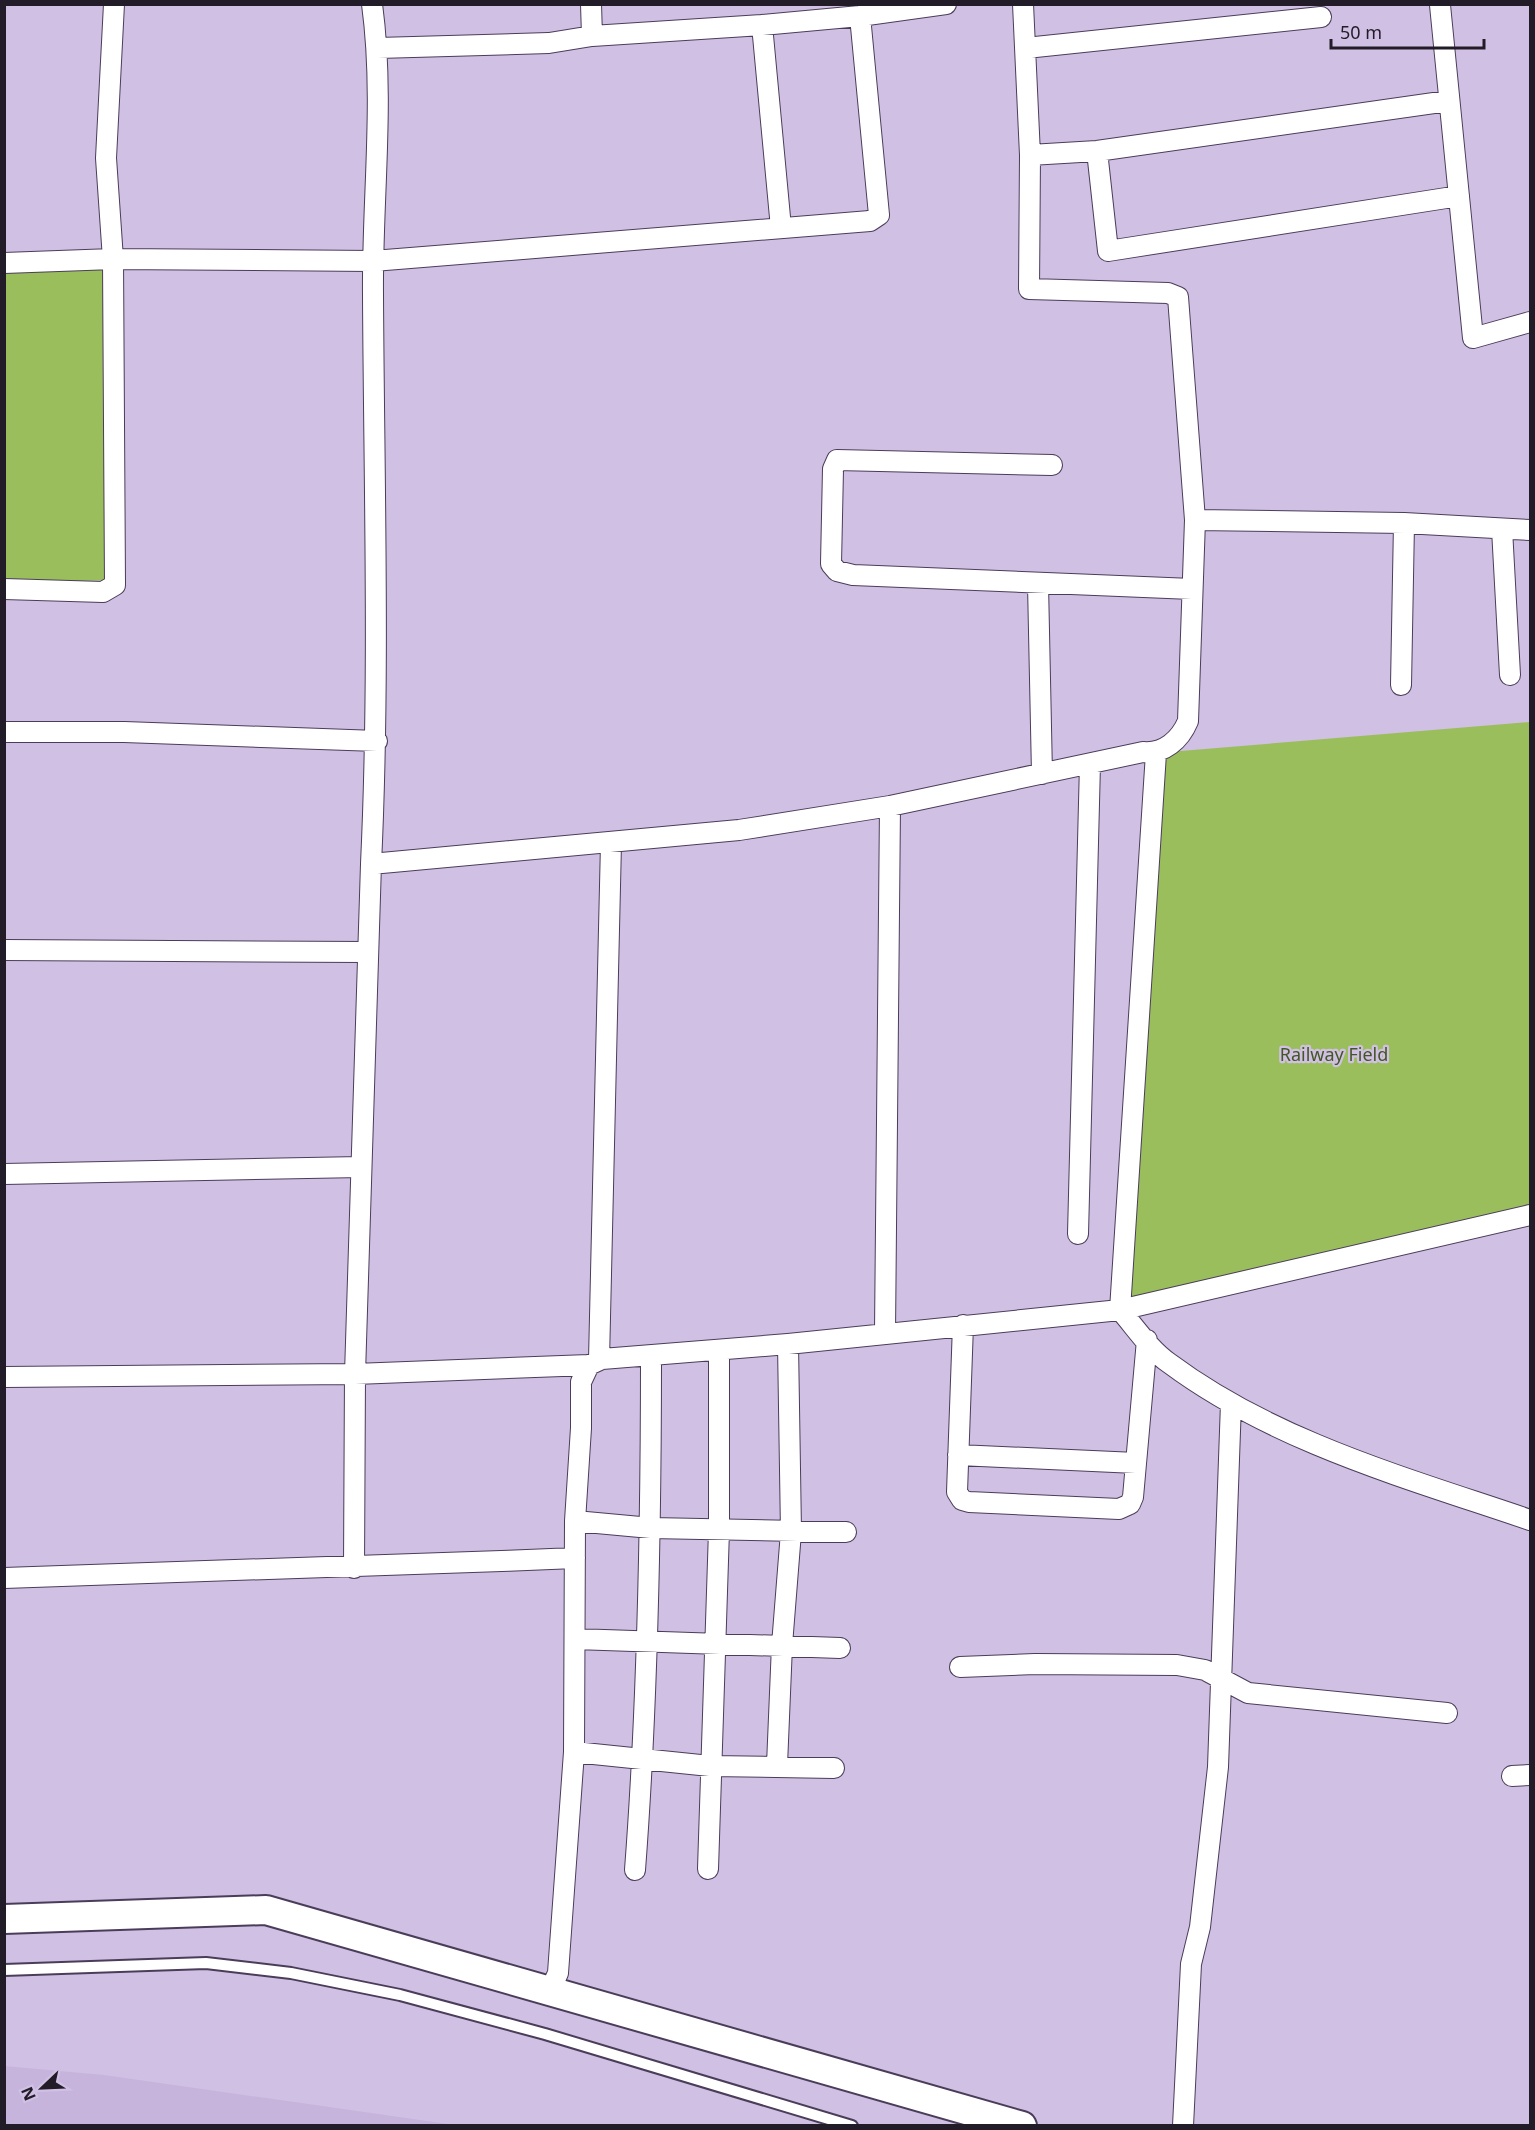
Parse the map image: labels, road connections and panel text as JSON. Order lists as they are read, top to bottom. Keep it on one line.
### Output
{"parks":["Railway Field"],"scale_bar":"50 m","north":"bottom left"}
